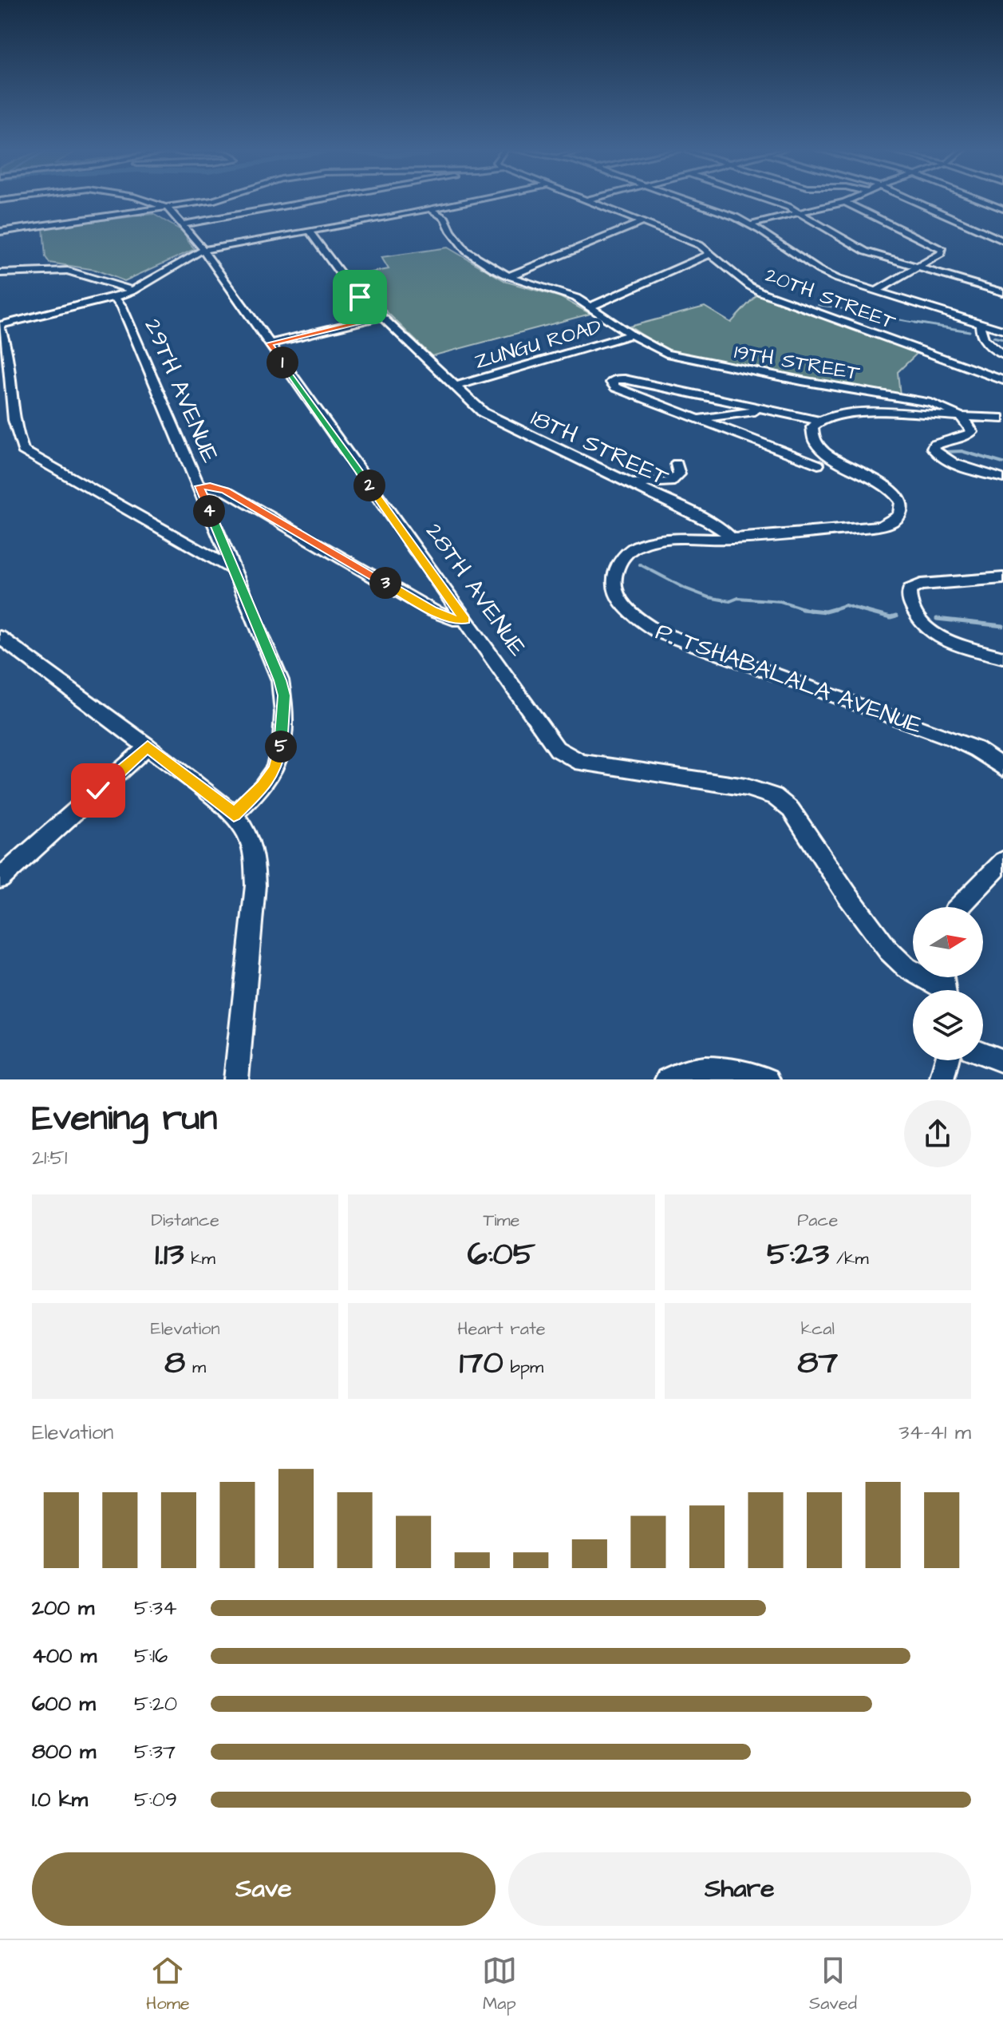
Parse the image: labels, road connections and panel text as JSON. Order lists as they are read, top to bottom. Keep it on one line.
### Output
{"streets":{"street":["20TH STREET","ZUNGU ROAD","19TH STREET","29TH AVENUE","18TH STREET","28TH AVENUE","P. TSHABALALA AVENUE"]},"crossings":[["ZUNGU ROAD","19TH STREET"],["ZUNGU ROAD","18TH STREET"],["18TH STREET","P. TSHABALALA AVENUE"]],"north":"right","page":{"pins":["1","2","4","3","5"],"heading":["Evening run","21:51"],"stats":[["Distance","1.13 km"],["Time","6:05"],["Pace","5:23 /km"],["Elevation","8 m"],["Heart rate","170 bpm"],["kcal","87"]],"chart":["Elevation","34–41 m"],"list":[{"name":"200 m","note":"5:34"},{"name":"400 m","note":"5:16"},{"name":"600 m","note":"5:20"},{"name":"800 m","note":"5:37"},{"name":"1.0 km","note":"5:09"}],"buttons":["Save","Share"],"tabs":["Home","Map","Saved"]}}
